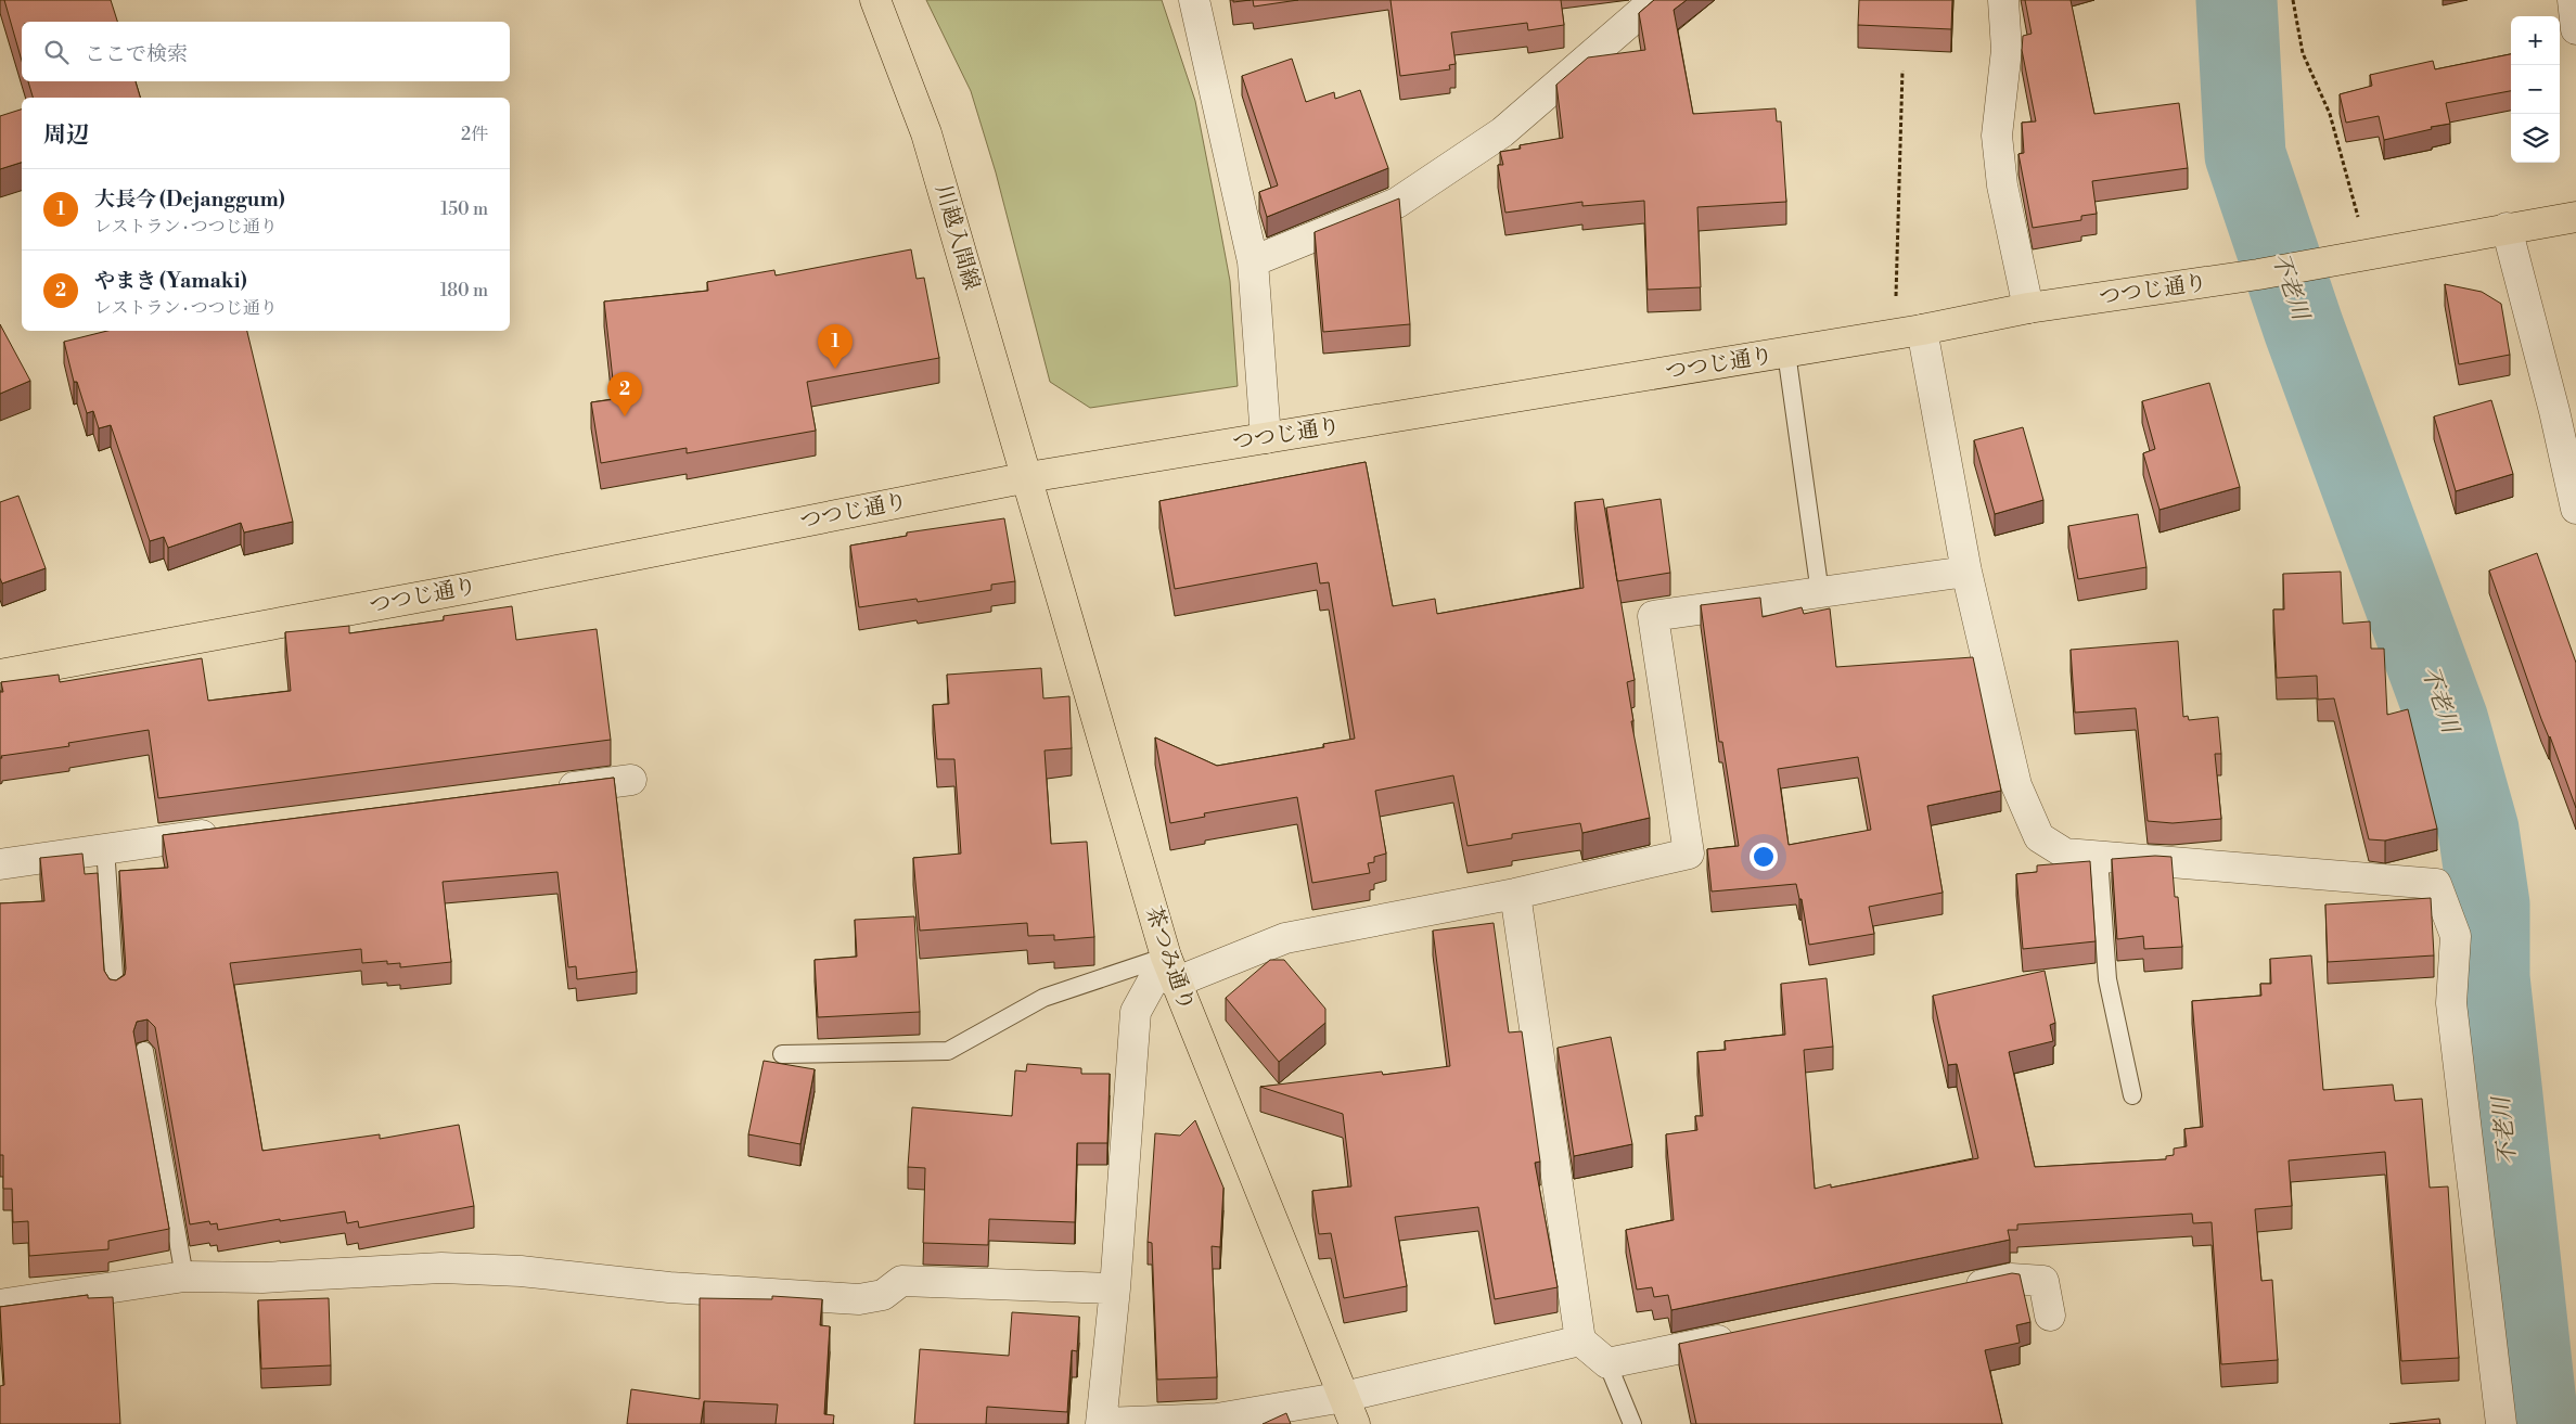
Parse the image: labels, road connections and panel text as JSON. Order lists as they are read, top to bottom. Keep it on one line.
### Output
{"streets":{"main road":["川越入間線","つつじ通り","茶つみ通り"]},"crossings":[["川越入間線","つつじ通り"],["川越入間線","茶つみ通り"],["つつじ通り","茶つみ通り"]],"water":["不老川"],"page":{"map_buttons":["+","−"],"search":"ここで検索","heading":["周辺","2件"],"list":[{"mark":"1","name":"大長今 (Dejanggum)","note":"レストラン · つつじ通り","value":"150 m"},{"mark":"2","name":"やまき (Yamaki)","note":"レストラン · つつじ通り","value":"180 m"}],"pins":["1","2"]}}
